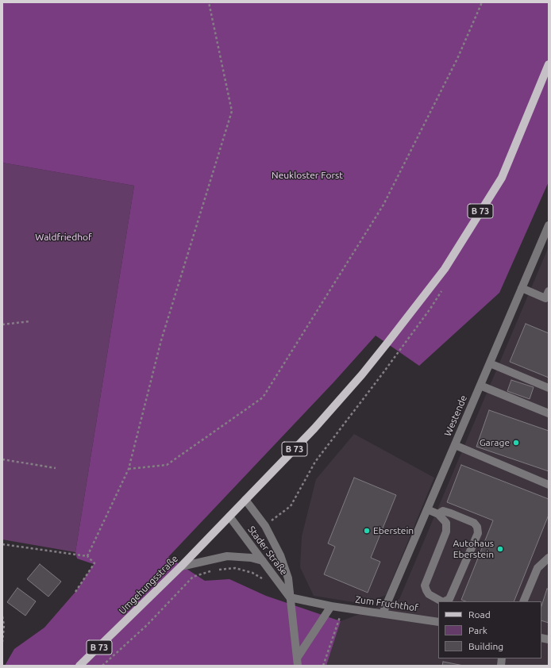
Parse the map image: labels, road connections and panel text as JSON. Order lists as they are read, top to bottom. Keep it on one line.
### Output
{"streets":{"main road":["B 73","Umgehungsstraße"],"street":["Westende","Stader Straße","Zum Fruchthof"]},"crossings":[["B 73","Stader Straße"],["B 73","Umgehungsstraße"],["Westende","Zum Fruchthof"],["Stader Straße","Umgehungsstraße"],["Stader Straße","Zum Fruchthof"]],"parks":["Neukloster Forst","Waldfriedhof"],"places":["Garage","Eberstein","Autohaus Eberstein"],"legend":["Road","Park","Building"]}
